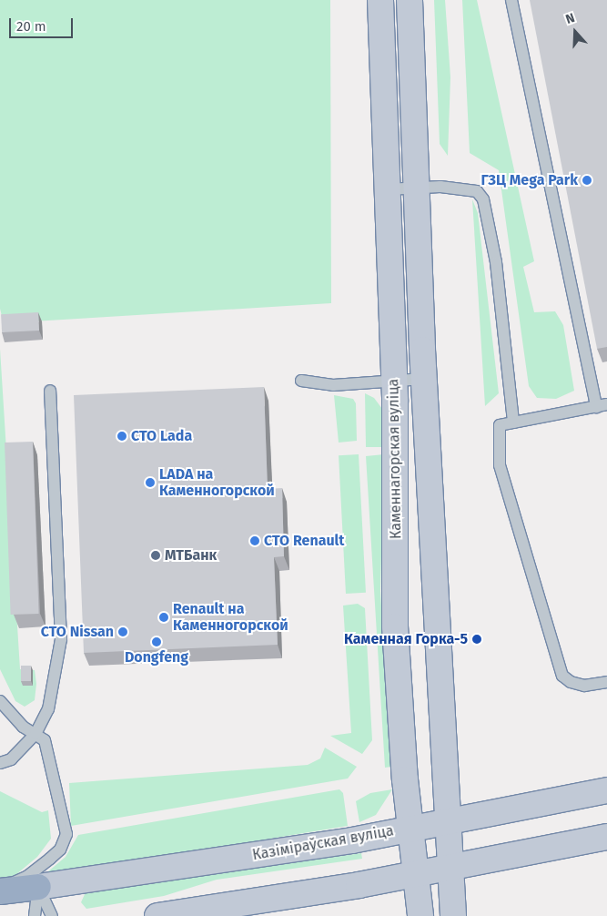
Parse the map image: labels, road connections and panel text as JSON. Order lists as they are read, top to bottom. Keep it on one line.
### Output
{"streets":{"main road":["Каменнагорская вуліца","Казіміраўская вуліца"]},"crossings":[["Каменнагорская вуліца","Казіміраўская вуліца"]],"places":["ГЗЦ Mega Park","СТО Lada","LADA на Каменногорской","СТО Renault","МТБанк","Renault на Каменногорской","СТО Nissan","Каменная Горка-5","Dongfeng"],"scale_bar":"20 m","north":"top"}
